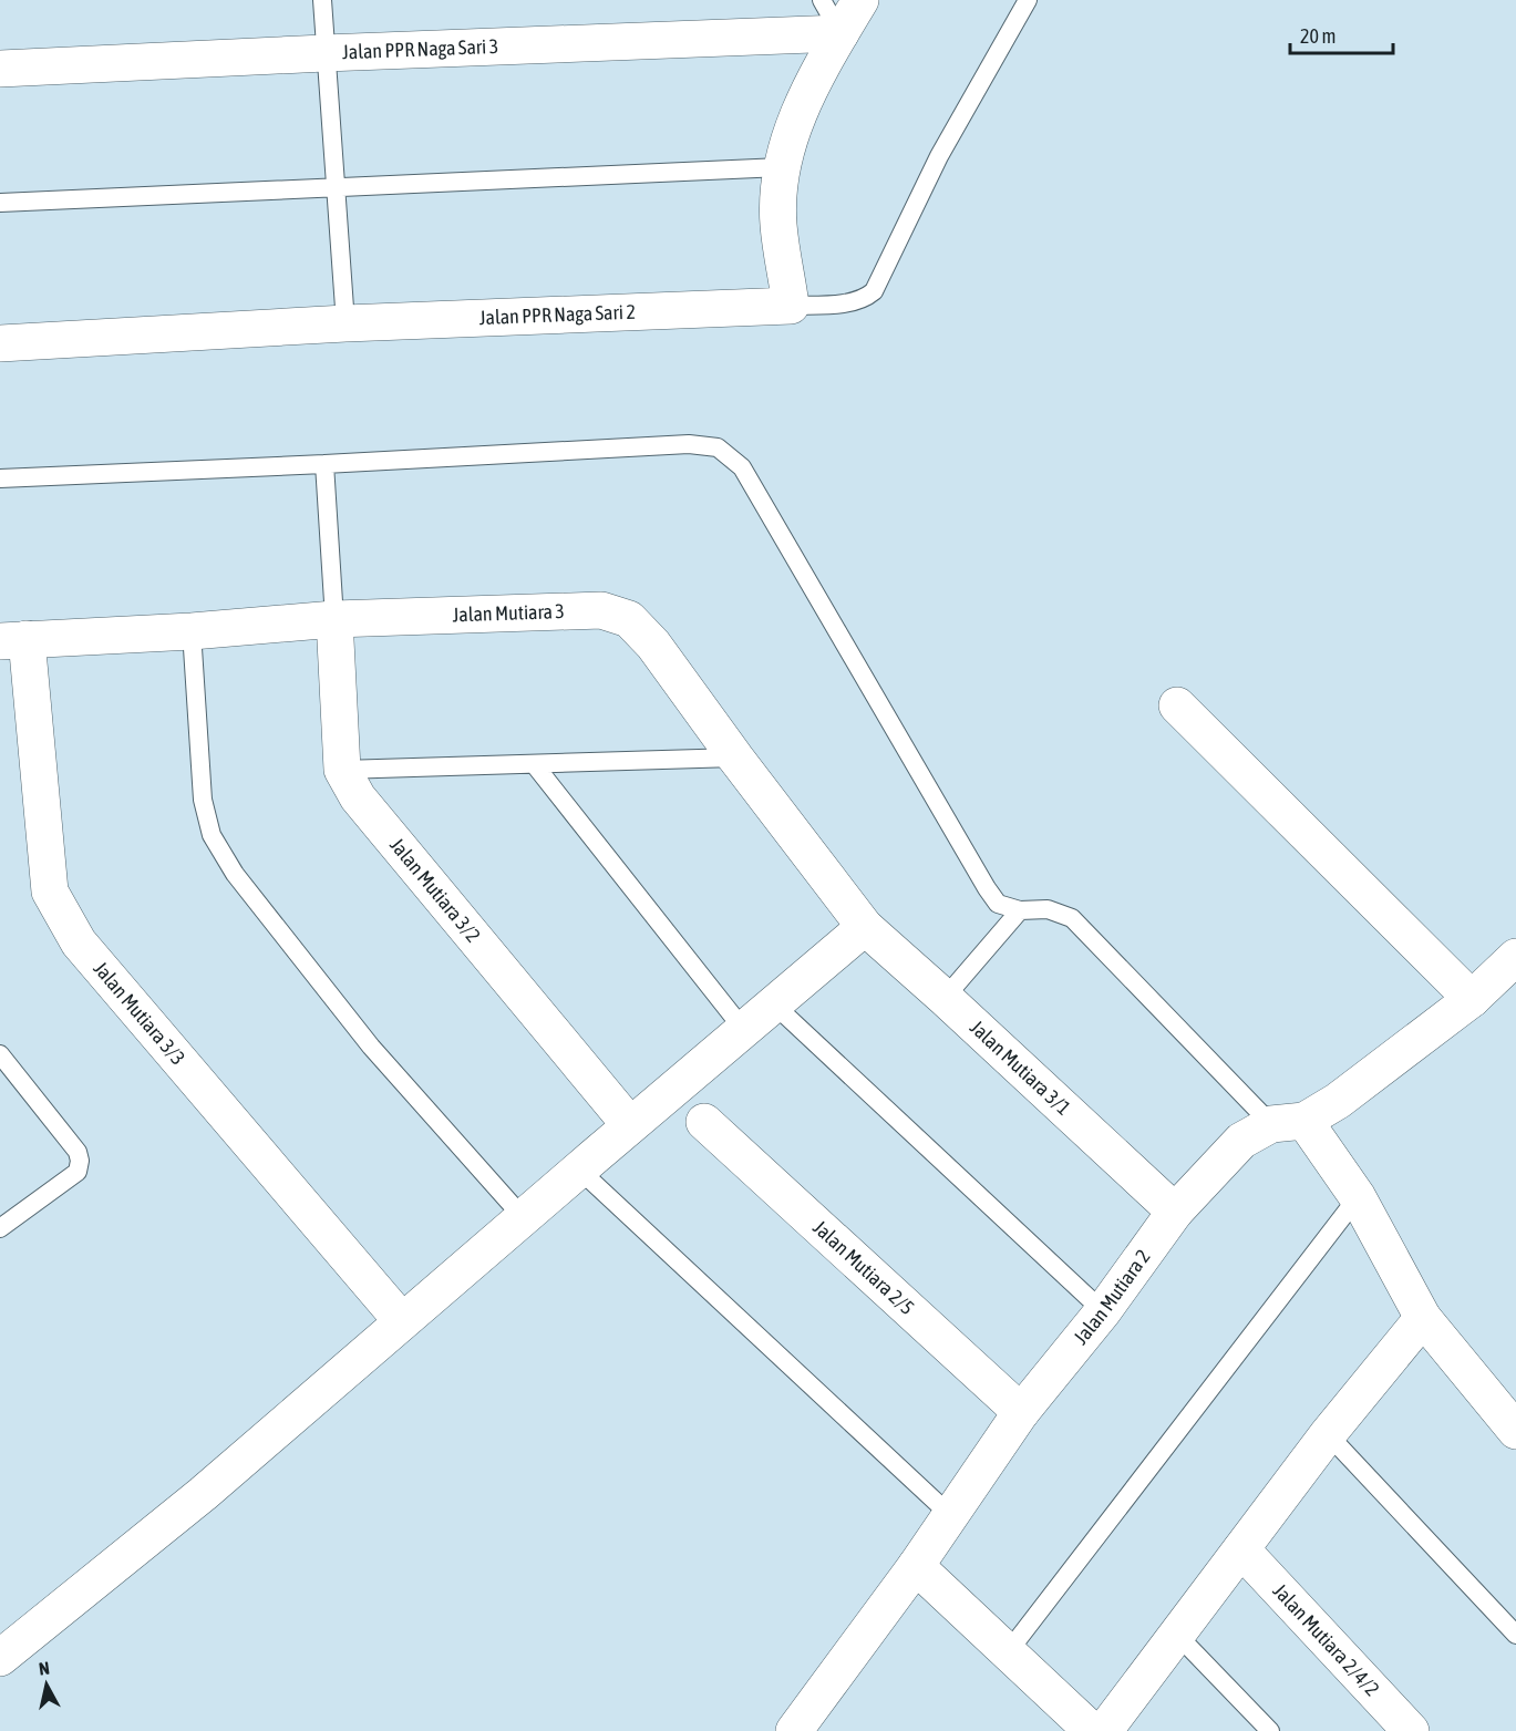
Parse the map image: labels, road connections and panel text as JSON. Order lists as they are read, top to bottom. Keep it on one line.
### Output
{"streets":{"street":["Jalan PPR Naga Sari 3","Jalan PPR Naga Sari 2","Jalan Mutiara 3","Jalan Mutiara 3/2","Jalan Mutiara 3/3","Jalan Mutiara 3/1","Jalan Mutiara 2/5","Jalan Mutiara 2","Jalan Mutiara 2/4/2"]},"crossings":[["Jalan Mutiara 3","Jalan Mutiara 3/2"],["Jalan Mutiara 3","Jalan Mutiara 3/3"],["Jalan Mutiara 3","Jalan Mutiara 3/1"],["Jalan Mutiara 3/1","Jalan Mutiara 2"],["Jalan Mutiara 2/5","Jalan Mutiara 2"]],"scale_bar":"20 m","north":"top"}
